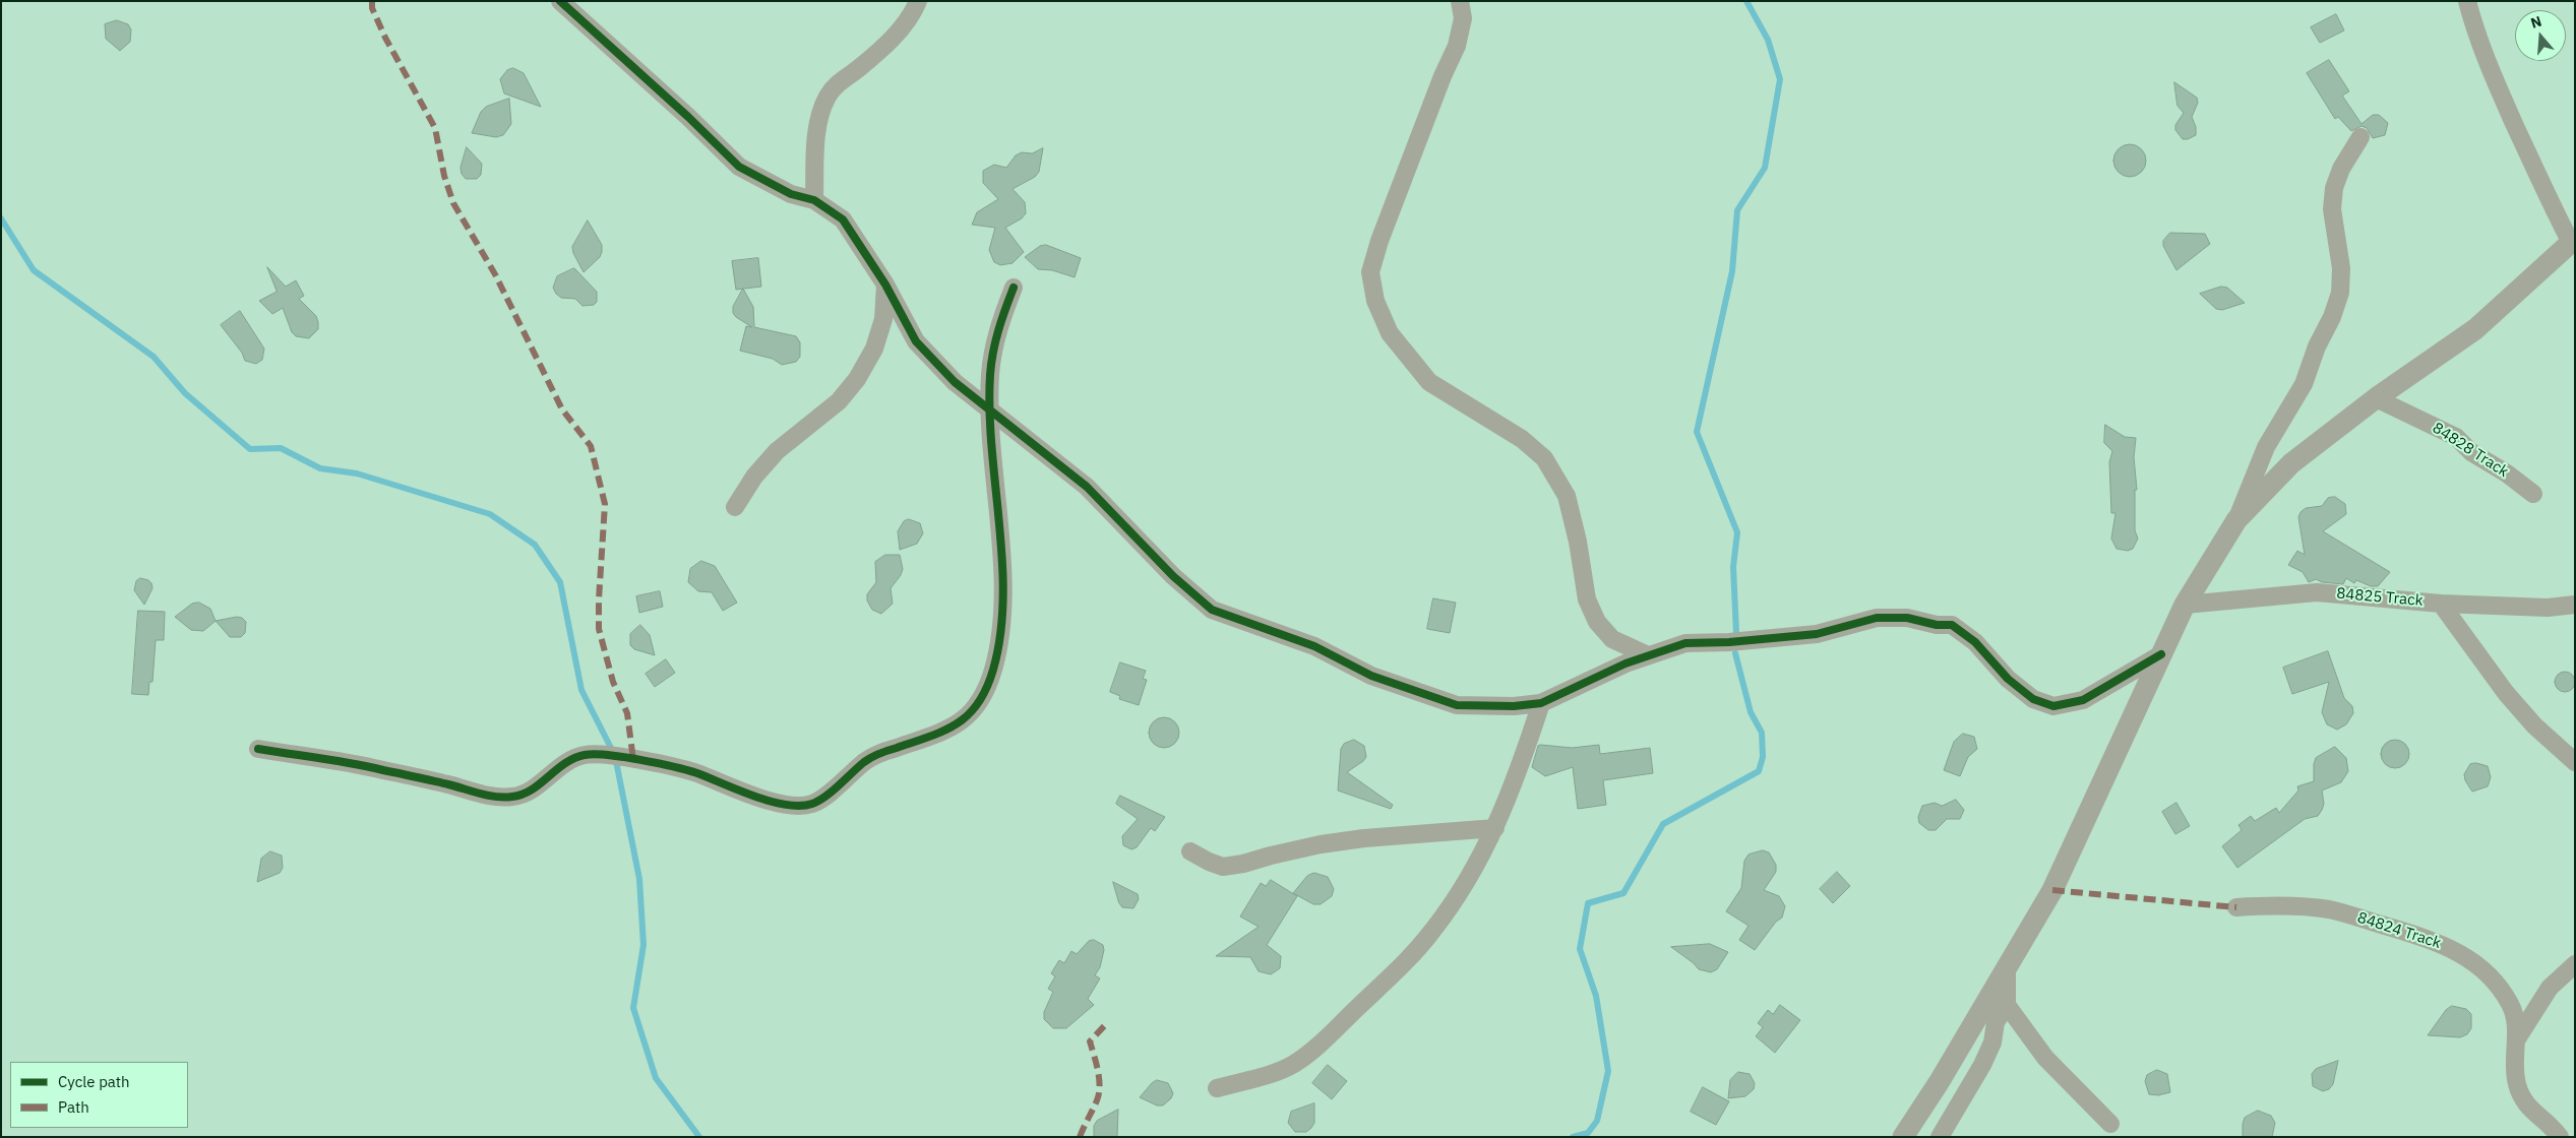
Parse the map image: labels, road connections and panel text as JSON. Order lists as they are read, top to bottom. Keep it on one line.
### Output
{"streets":{"street":["84828 Track","84825 Track","84824 Track"]},"legend":["Cycle path","Path"],"north":"top"}
